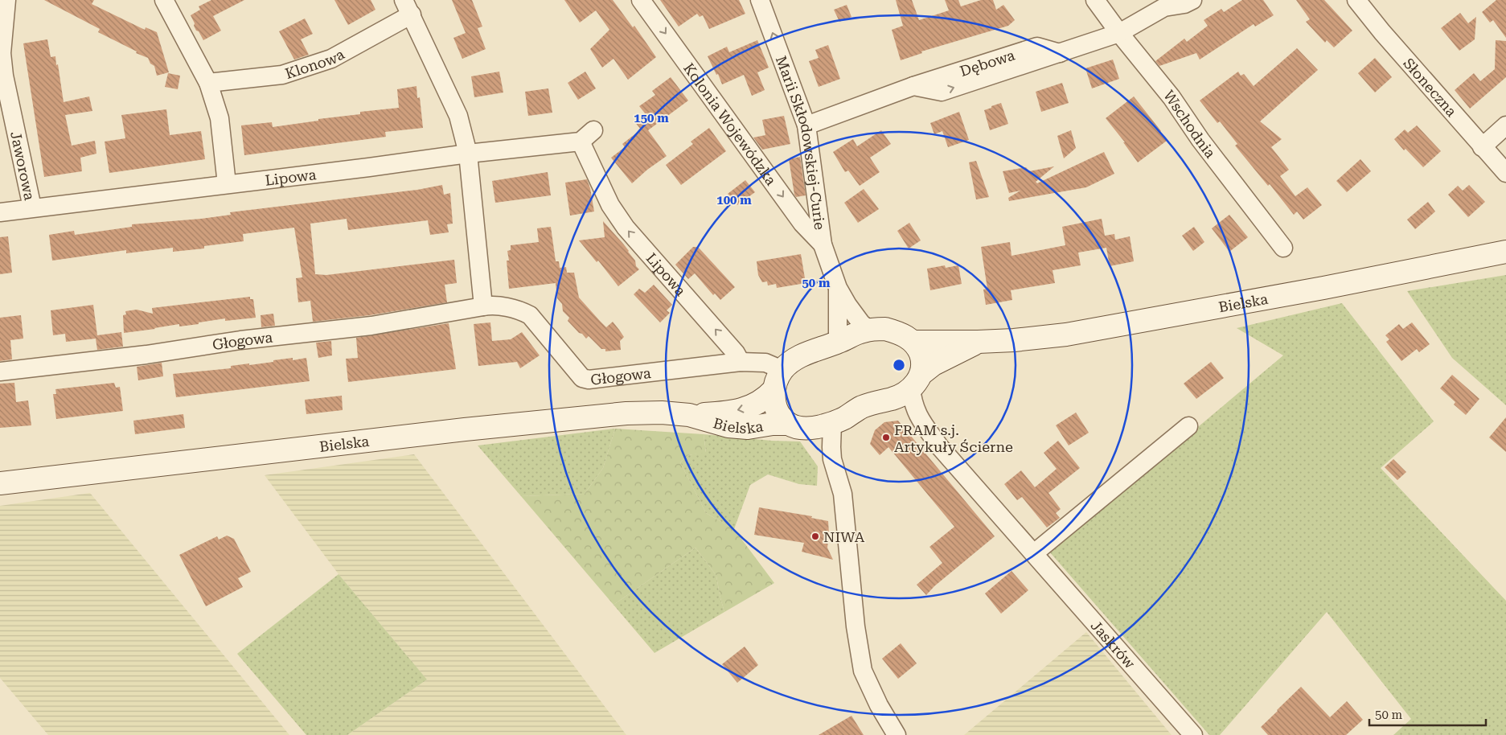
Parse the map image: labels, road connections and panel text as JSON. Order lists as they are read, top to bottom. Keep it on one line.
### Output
{"streets":{"main road":["Bielska"],"street":["Klonowa","Dębowa","Słoneczna","Kolonia Wojewódzka","Wschodnia","Marii Skłodowskiej-Curie","Jaworowa","Lipowa","Głogowa","Jaskrów"]},"crossings":[["Klonowa","Lipowa"],["Dębowa","Wschodnia"],["Dębowa","Marii Skłodowskiej-Curie"],["Kolonia Wojewódzka","Marii Skłodowskiej-Curie"],["Jaworowa","Lipowa"],["Lipowa","Głogowa"],["Bielska","Jaskrów"]],"one_way":["Kolonia Wojewódzka","Lipowa"],"places":["FRAM s.j. Artykuły Ścierne","NIWA"],"scale_bar":"50 m","rings":["150 m","100 m","50 m"]}
